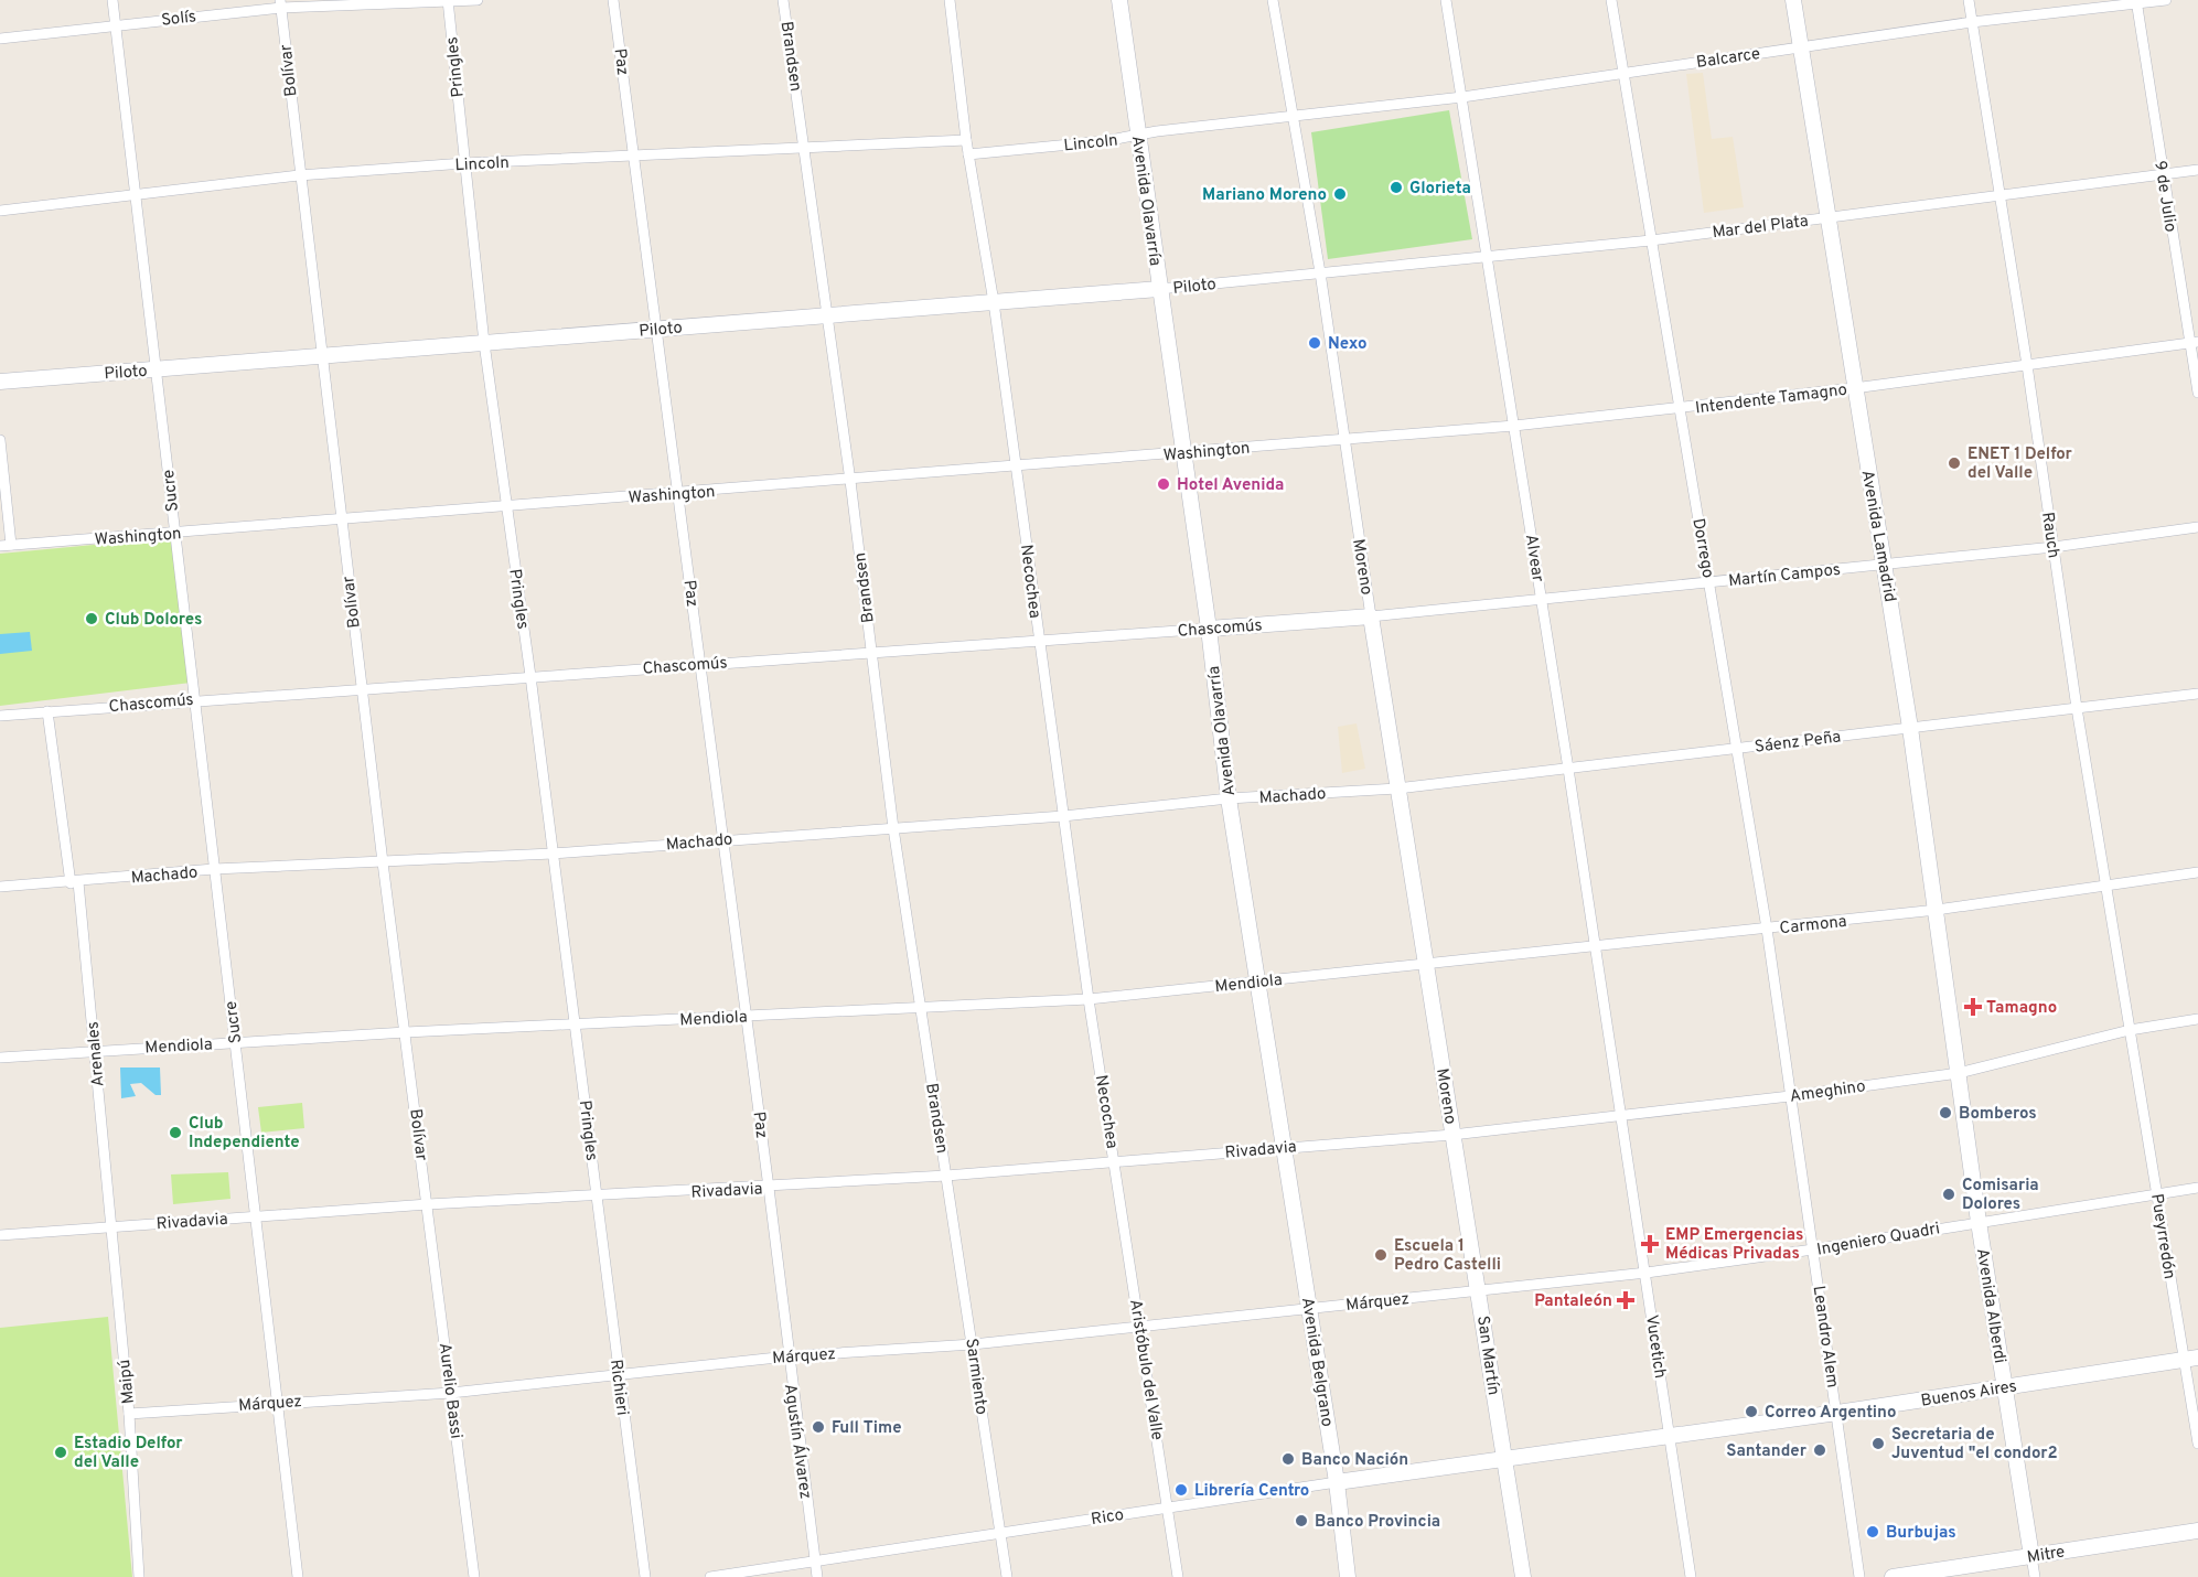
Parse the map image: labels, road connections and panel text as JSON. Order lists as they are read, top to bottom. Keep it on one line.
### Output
{"streets":{"main road":["Avenida Olavarría","Piloto","Avenida Lamadrid","Moreno","Chascomús","Avenida Alberdi","San Martín","Avenida Belgrano","Buenos Aires","Rico","Mitre"],"street":["Solís","Brandsen","Balcarce","Paz","Pringles","Bolívar","Lincoln","9 de Julio","Mar del Plata","Intendente Tamagno","Washington","Sucre","Rauch","Dorrego","Alvear","Martín Campos","Necochea","Sáenz Peña","Machado","Carmona","Mendiola","Arenales","Ameghino","Rivadavia","Pueyrredón","Ingeniero Quadri","Márquez","Leandro Alem","Vucetich","Aristóbulo del Valle","Sarmiento","Maipú","Richieri","Aurelio Bassi","Agustín Álvarez"]},"crossings":[["Solís","Pringles"],["Solís","Bolívar"],["Solís","Sucre"],["Brandsen","Lincoln"],["Brandsen","Piloto"],["Brandsen","Washington"],["Brandsen","Chascomús"],["Brandsen","Machado"],["Brandsen","Mendiola"],["Brandsen","Rivadavia"],["Brandsen","Sarmiento"],["Balcarce","Lincoln"],["Balcarce","9 de Julio"],["Balcarce","Rauch"],["Balcarce","Avenida Lamadrid"],["Balcarce","Dorrego"],["Balcarce","Alvear"],["Balcarce","Moreno"],["Paz","Lincoln"],["Paz","Piloto"],["Paz","Washington"],["Paz","Chascomús"],["Paz","Machado"],["Paz","Mendiola"],["Paz","Rivadavia"],["Paz","Agustín Álvarez"],["Pringles","Lincoln"],["Pringles","Piloto"],["Pringles","Washington"],["Pringles","Chascomús"],["Pringles","Machado"],["Pringles","Mendiola"],["Pringles","Rivadavia"],["Pringles","Richieri"],["Bolívar","Lincoln"],["Bolívar","Piloto"],["Bolívar","Washington"],["Bolívar","Chascomús"],["Bolívar","Machado"],["Bolívar","Mendiola"],["Bolívar","Rivadavia"],["Bolívar","Aurelio Bassi"],["Lincoln","Avenida Olavarría"],["Lincoln","Sucre"],["Lincoln","Moreno"],["Lincoln","Necochea"],["9 de Julio","Mar del Plata"],["9 de Julio","Intendente Tamagno"],["Avenida Olavarría","Piloto"],["Avenida Olavarría","Washington"],["Avenida Olavarría","Chascomús"],["Avenida Olavarría","Machado"],["Avenida Olavarría","Mendiola"],["Avenida Olavarría","Rivadavia"],["Avenida Olavarría","Avenida Belgrano"],["Mar del Plata","Piloto"],["Mar del Plata","Rauch"],["Mar del Plata","Avenida Lamadrid"],["Mar del Plata","Dorrego"],["Mar del Plata","Alvear"],["Mar del Plata","Moreno"],["Piloto","Sucre"],["Piloto","Moreno"],["Piloto","Necochea"],["Intendente Tamagno","Washington"],["Intendente Tamagno","Rauch"],["Intendente Tamagno","Avenida Lamadrid"],["Intendente Tamagno","Dorrego"],["Intendente Tamagno","Alvear"],["Intendente Tamagno","Moreno"],["Washington","Sucre"],["Washington","Moreno"],["Washington","Necochea"],["Sucre","Chascomús"],["Sucre","Machado"],["Sucre","Mendiola"],["Sucre","Rivadavia"],["Sucre","Márquez"],["Rauch","Martín Campos"],["Rauch","Sáenz Peña"],["Rauch","Carmona"],["Rauch","Ameghino"],["Rauch","Pueyrredón"],["Avenida Lamadrid","Martín Campos"],["Avenida Lamadrid","Sáenz Peña"],["Avenida Lamadrid","Carmona"],["Avenida Lamadrid","Ameghino"],["Avenida Lamadrid","Avenida Alberdi"],["Dorrego","Martín Campos"],["Dorrego","Sáenz Peña"],["Dorrego","Carmona"],["Dorrego","Ameghino"],["Dorrego","Leandro Alem"],["Alvear","Martín Campos"],["Alvear","Sáenz Peña"],["Alvear","Carmona"],["Alvear","Ameghino"],["Alvear","Vucetich"],["Moreno","Martín Campos"],["Moreno","Chascomús"],["Moreno","Sáenz Peña"],["Moreno","Machado"],["Moreno","Carmona"],["Moreno","Mendiola"],["Moreno","Ameghino"],["Moreno","Rivadavia"],["Moreno","San Martín"],["Martín Campos","Chascomús"],["Necochea","Chascomús"],["Necochea","Machado"],["Necochea","Mendiola"],["Necochea","Rivadavia"],["Necochea","Aristóbulo del Valle"],["Chascomús","Arenales"],["Sáenz Peña","Machado"],["Machado","Arenales"],["Carmona","Mendiola"],["Mendiola","Arenales"],["Arenales","Rivadavia"],["Arenales","Maipú"],["Ameghino","Rivadavia"],["Ameghino","Pueyrredón"],["Ameghino","Avenida Alberdi"],["Ameghino","Leandro Alem"],["Ameghino","Vucetich"],["Ameghino","San Martín"],["Rivadavia","San Martín"],["Rivadavia","Avenida Belgrano"],["Rivadavia","Aristóbulo del Valle"],["Rivadavia","Sarmiento"],["Rivadavia","Maipú"],["Rivadavia","Richieri"],["Rivadavia","Aurelio Bassi"],["Rivadavia","Agustín Álvarez"],["Pueyrredón","Ingeniero Quadri"],["Pueyrredón","Buenos Aires"],["Ingeniero Quadri","Márquez"],["Ingeniero Quadri","Avenida Alberdi"],["Ingeniero Quadri","Leandro Alem"],["Ingeniero Quadri","Vucetich"],["Ingeniero Quadri","San Martín"],["Márquez","San Martín"],["Márquez","Avenida Belgrano"],["Márquez","Aristóbulo del Valle"],["Márquez","Sarmiento"],["Márquez","Maipú"],["Márquez","Richieri"],["Márquez","Aurelio Bassi"],["Márquez","Agustín Álvarez"],["Avenida Alberdi","Buenos Aires"],["Avenida Alberdi","Mitre"],["Leandro Alem","Buenos Aires"],["Vucetich","Buenos Aires"],["San Martín","Buenos Aires"],["San Martín","Rico"],["Avenida Belgrano","Rico"],["Aristóbulo del Valle","Rico"],["Sarmiento","Rico"],["Buenos Aires","Rico"],["Agustín Álvarez","Rico"]],"places":{"other":["Glorieta","Mariano Moreno","Nexo","ENET 1 Delfor del Valle","Hotel Avenida","Club Dolores","Bomberos","Club Independiente","Comisaria Dolores","Escuela 1 Pedro Castelli","Correo Argentino","Full Time","Secretaria de Juventud \"el condor2","Santander","Estadio Delfor del Valle","Banco Nación","Librería Centro","Banco Provincia","Burbujas"],"health":["Tamagno","EMP Emergencias Médicas Privadas","Pantaleón"]}}
